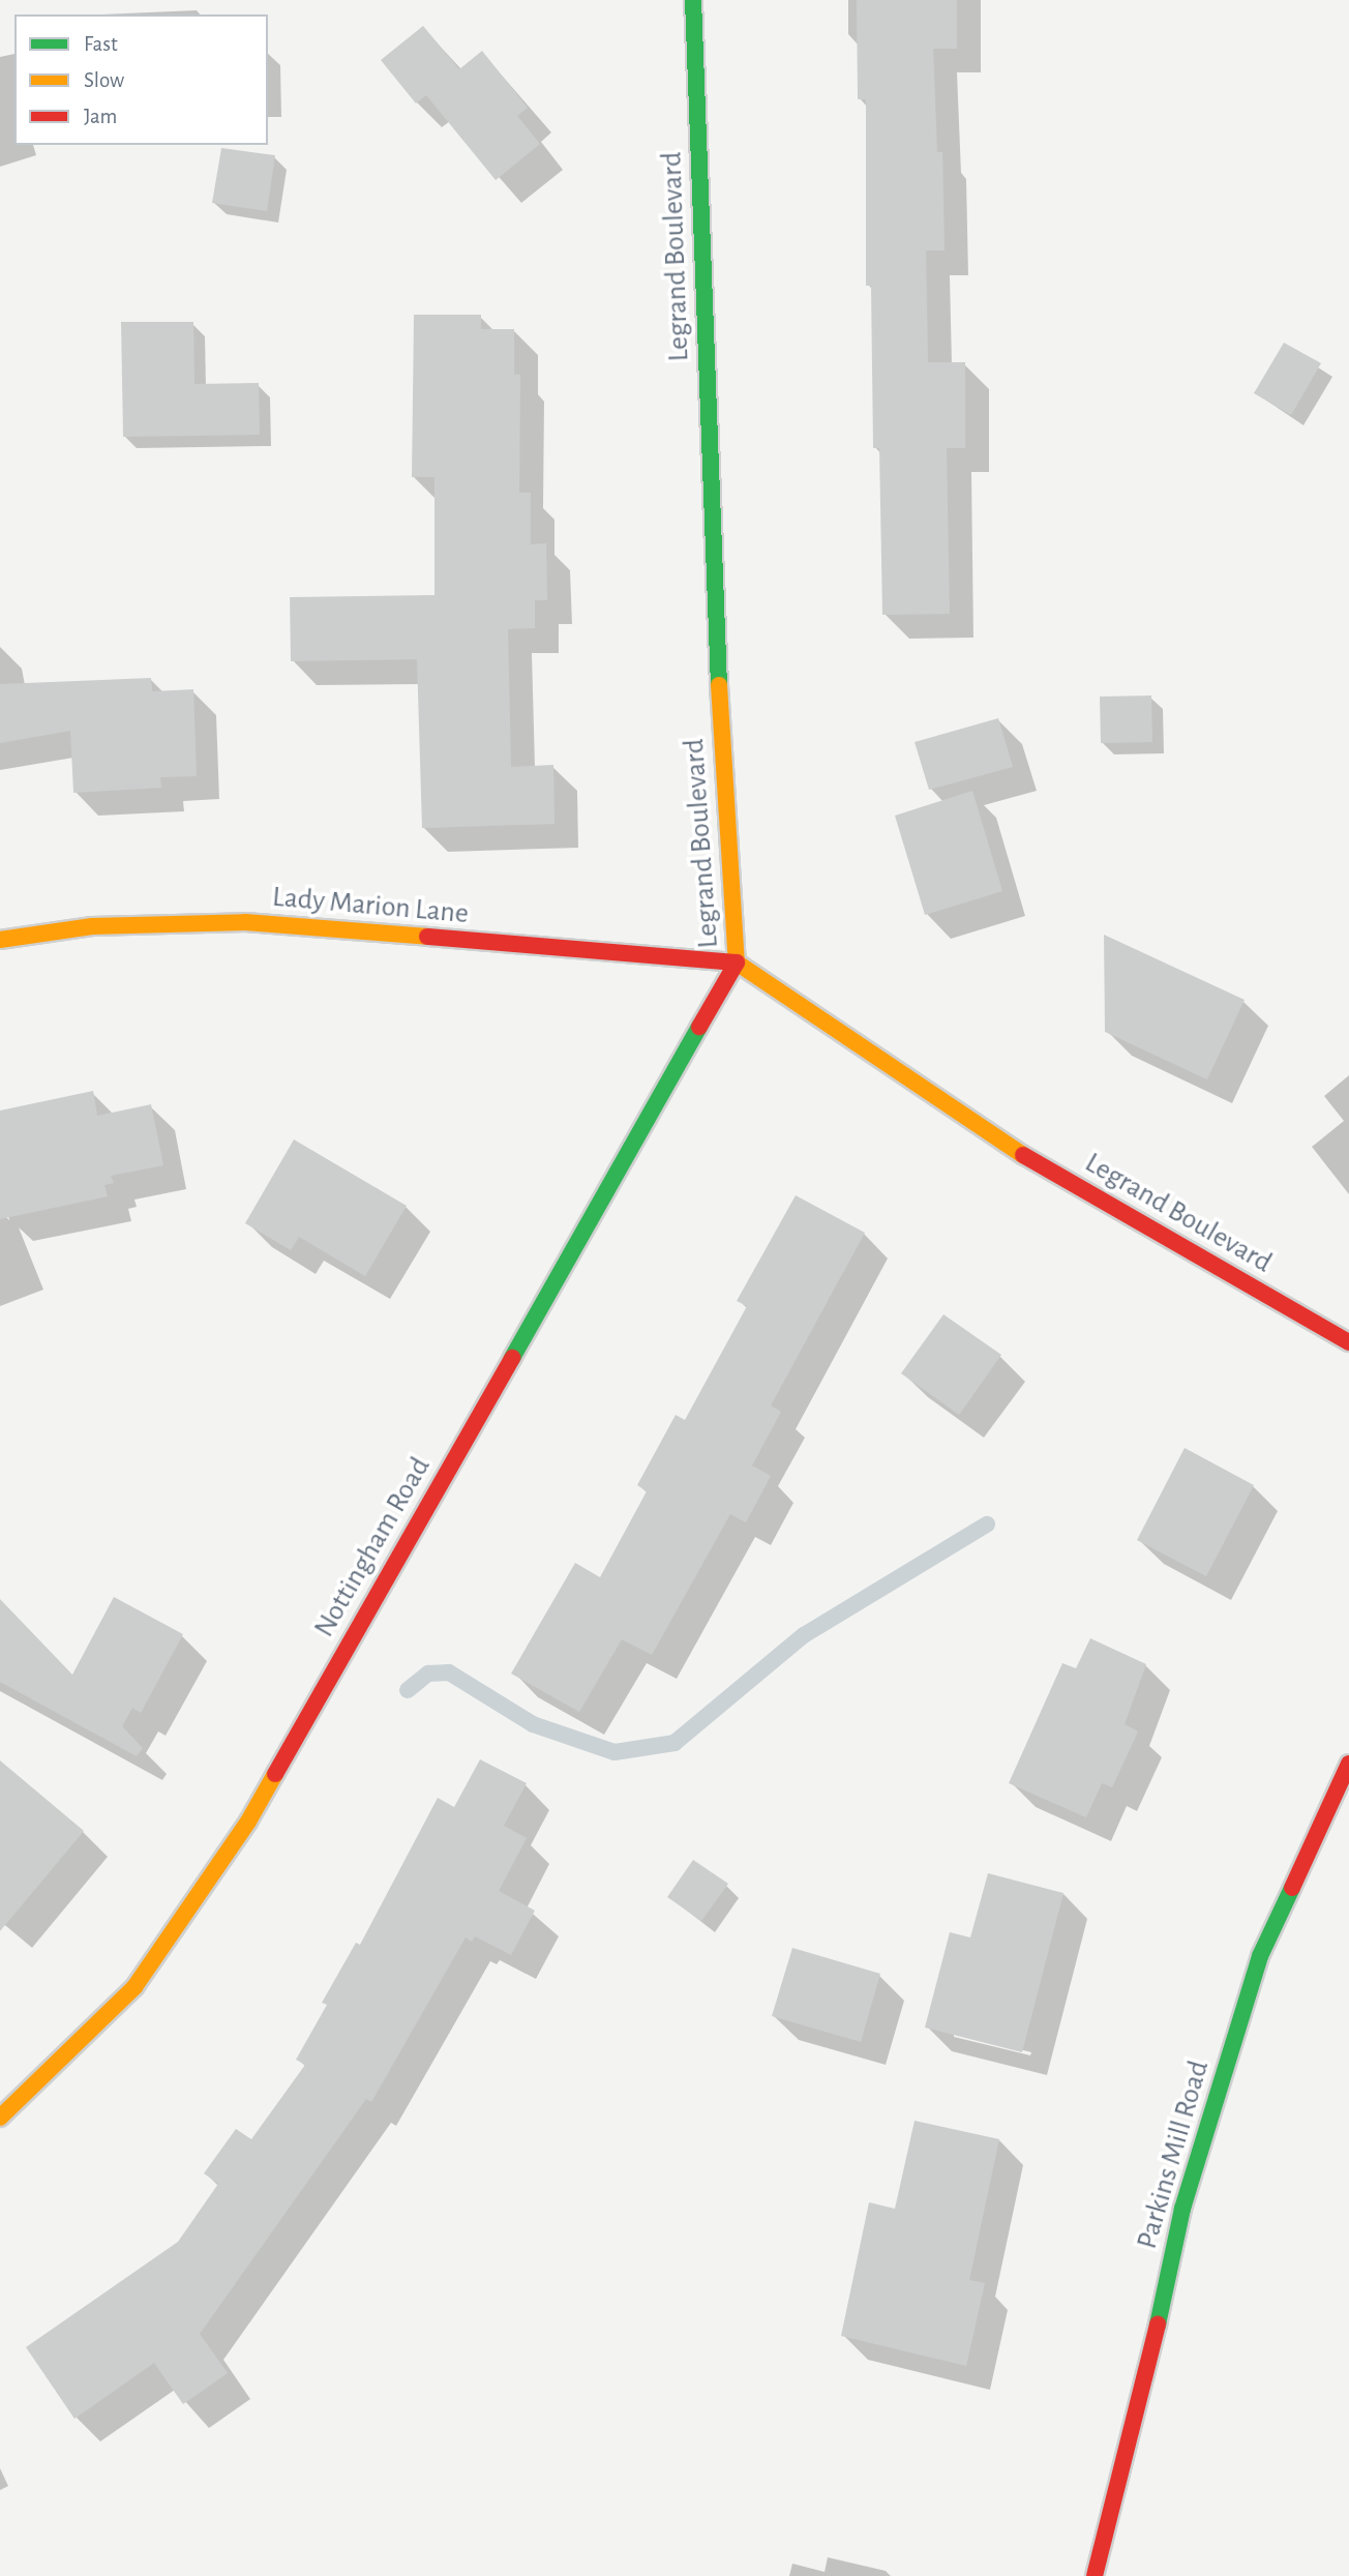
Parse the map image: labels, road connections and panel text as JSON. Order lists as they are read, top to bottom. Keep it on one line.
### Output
{"streets":{"street":["Legrand Boulevard","Lady Marion Lane","Nottingham Road","Parkins Mill Road"]},"crossings":[["Legrand Boulevard","Lady Marion Lane"],["Legrand Boulevard","Nottingham Road"],["Lady Marion Lane","Nottingham Road"]],"legend":["Fast","Slow","Jam"]}
